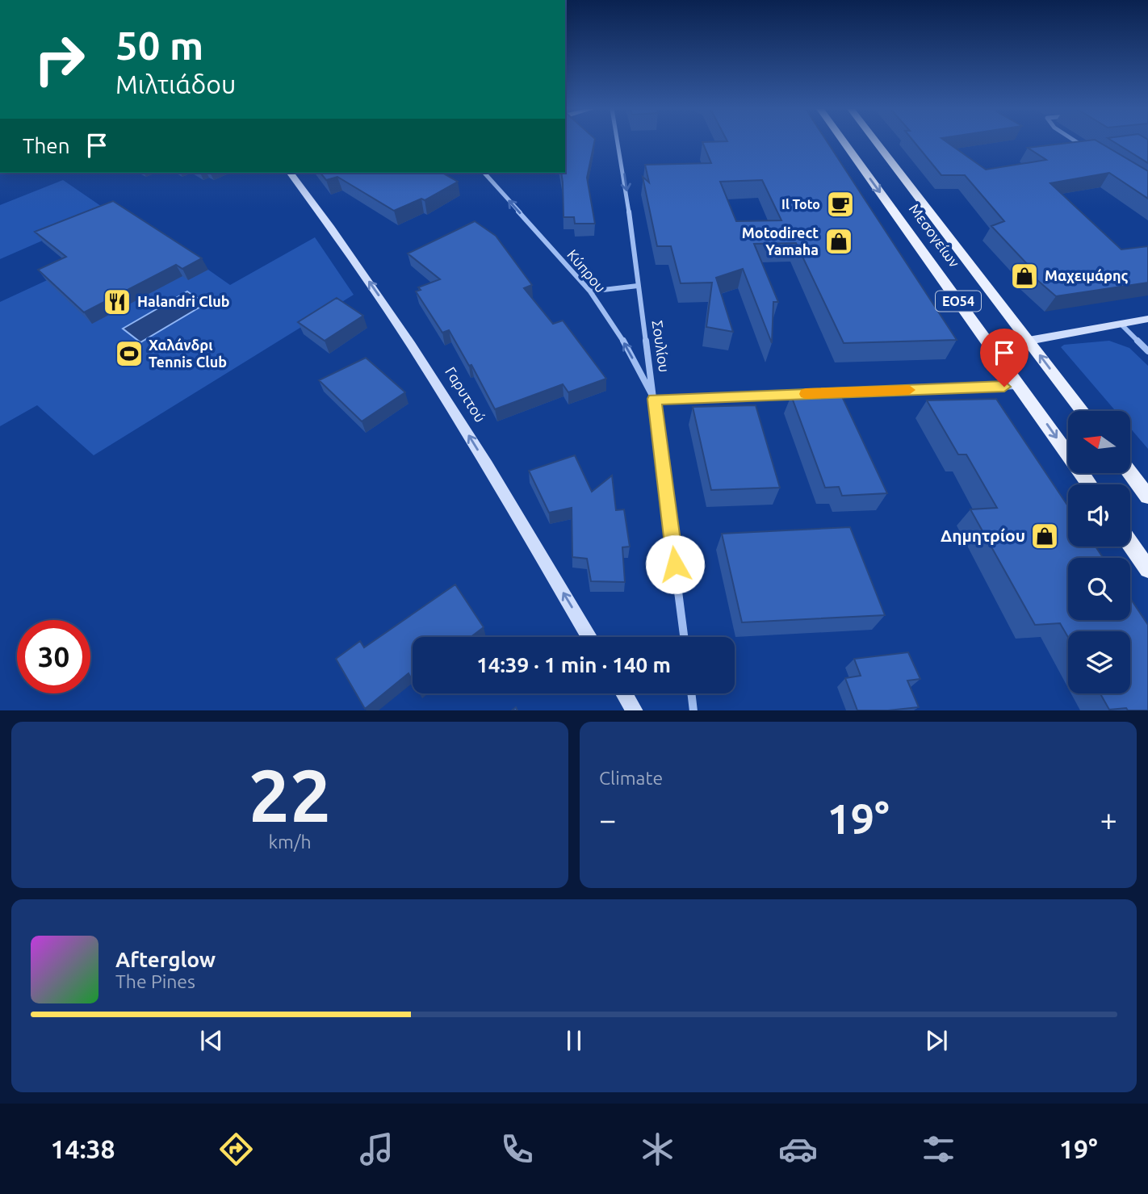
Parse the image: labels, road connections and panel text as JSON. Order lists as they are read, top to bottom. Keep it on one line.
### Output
{"streets":{"main road":["Μεσογείων","ΕΟ54"],"street":["Κύπρου","Σουλίου","Γαρυττού"]},"crossings":[["Κύπρου","Σουλίου"]],"one_way":["Κύπρου","Γαρυττού"],"places":{"cafe":["Il Toto"],"shop":["Motodirect Yamaha","Μαχειμάρης","Δημητρίου"],"restaurant":["Halandri Club"],"sports":["Χαλάνδρι Tennis Club"]},"north":"left","page":{"turn":["50 m","Μιλτιάδου"],"then":"Then","limit":"30","trip":"14:39 · 1 min · 140 m","tile":[["22","km/h"],"Climate"],"heat":["−","19°","+"],"song":["Afterglow","The Pines"],"tabs":["14:38","19°"]}}
